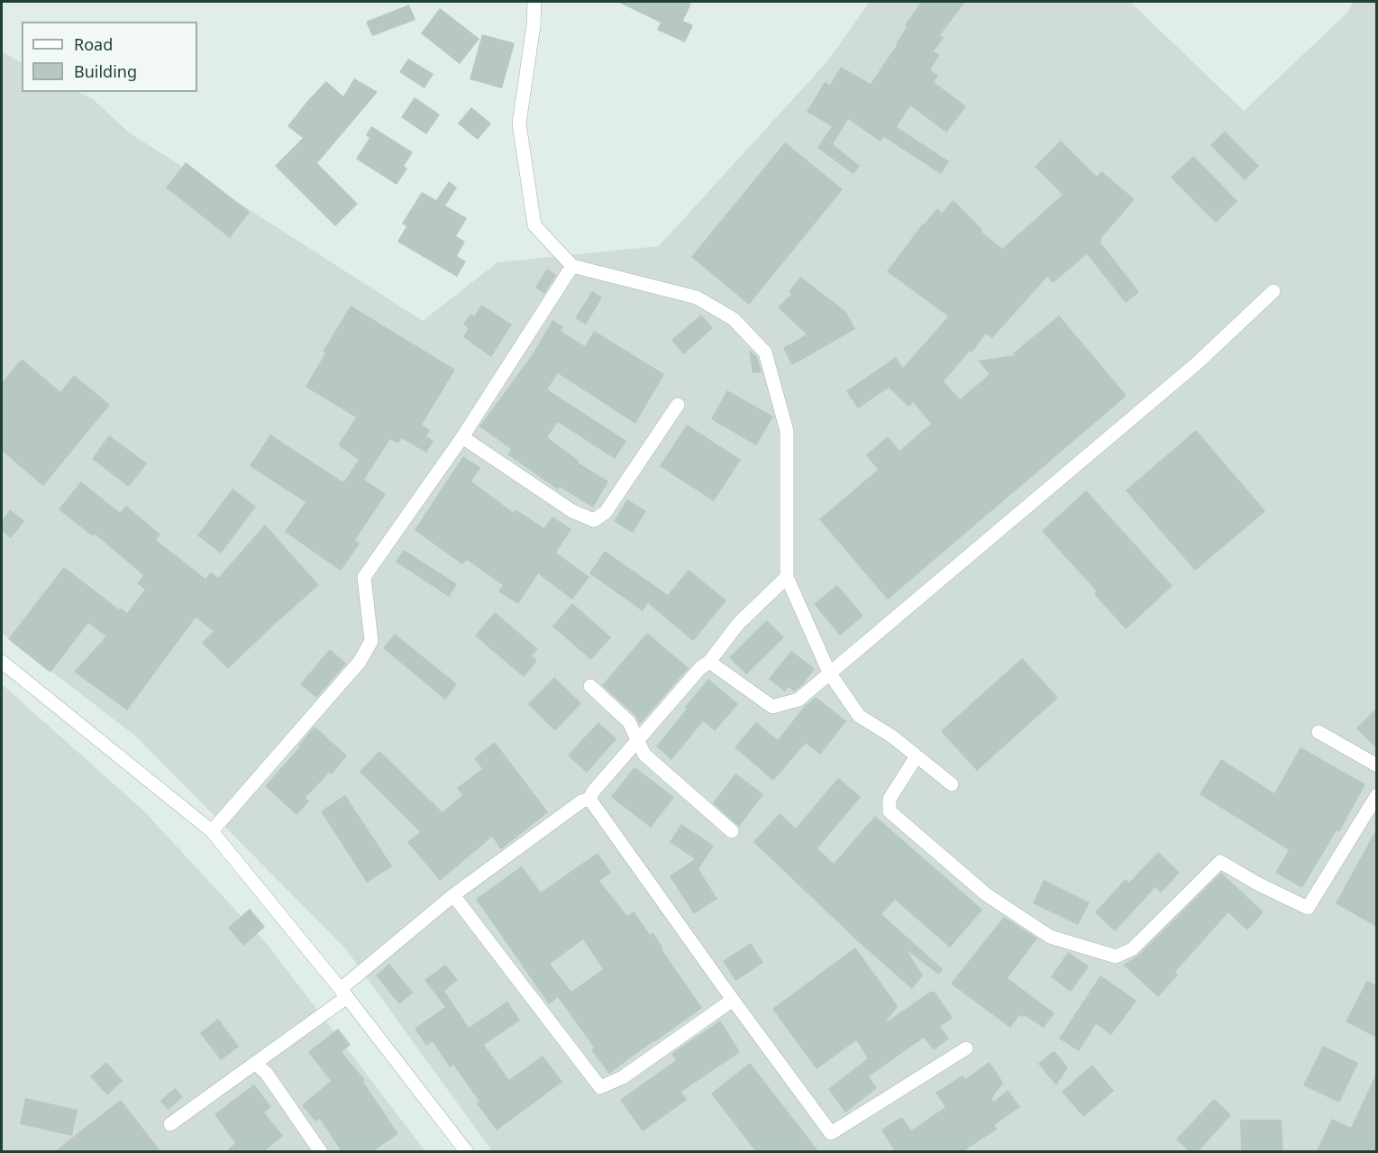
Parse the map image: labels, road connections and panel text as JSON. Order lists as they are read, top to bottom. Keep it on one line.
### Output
{"legend":["Road","Building"]}
